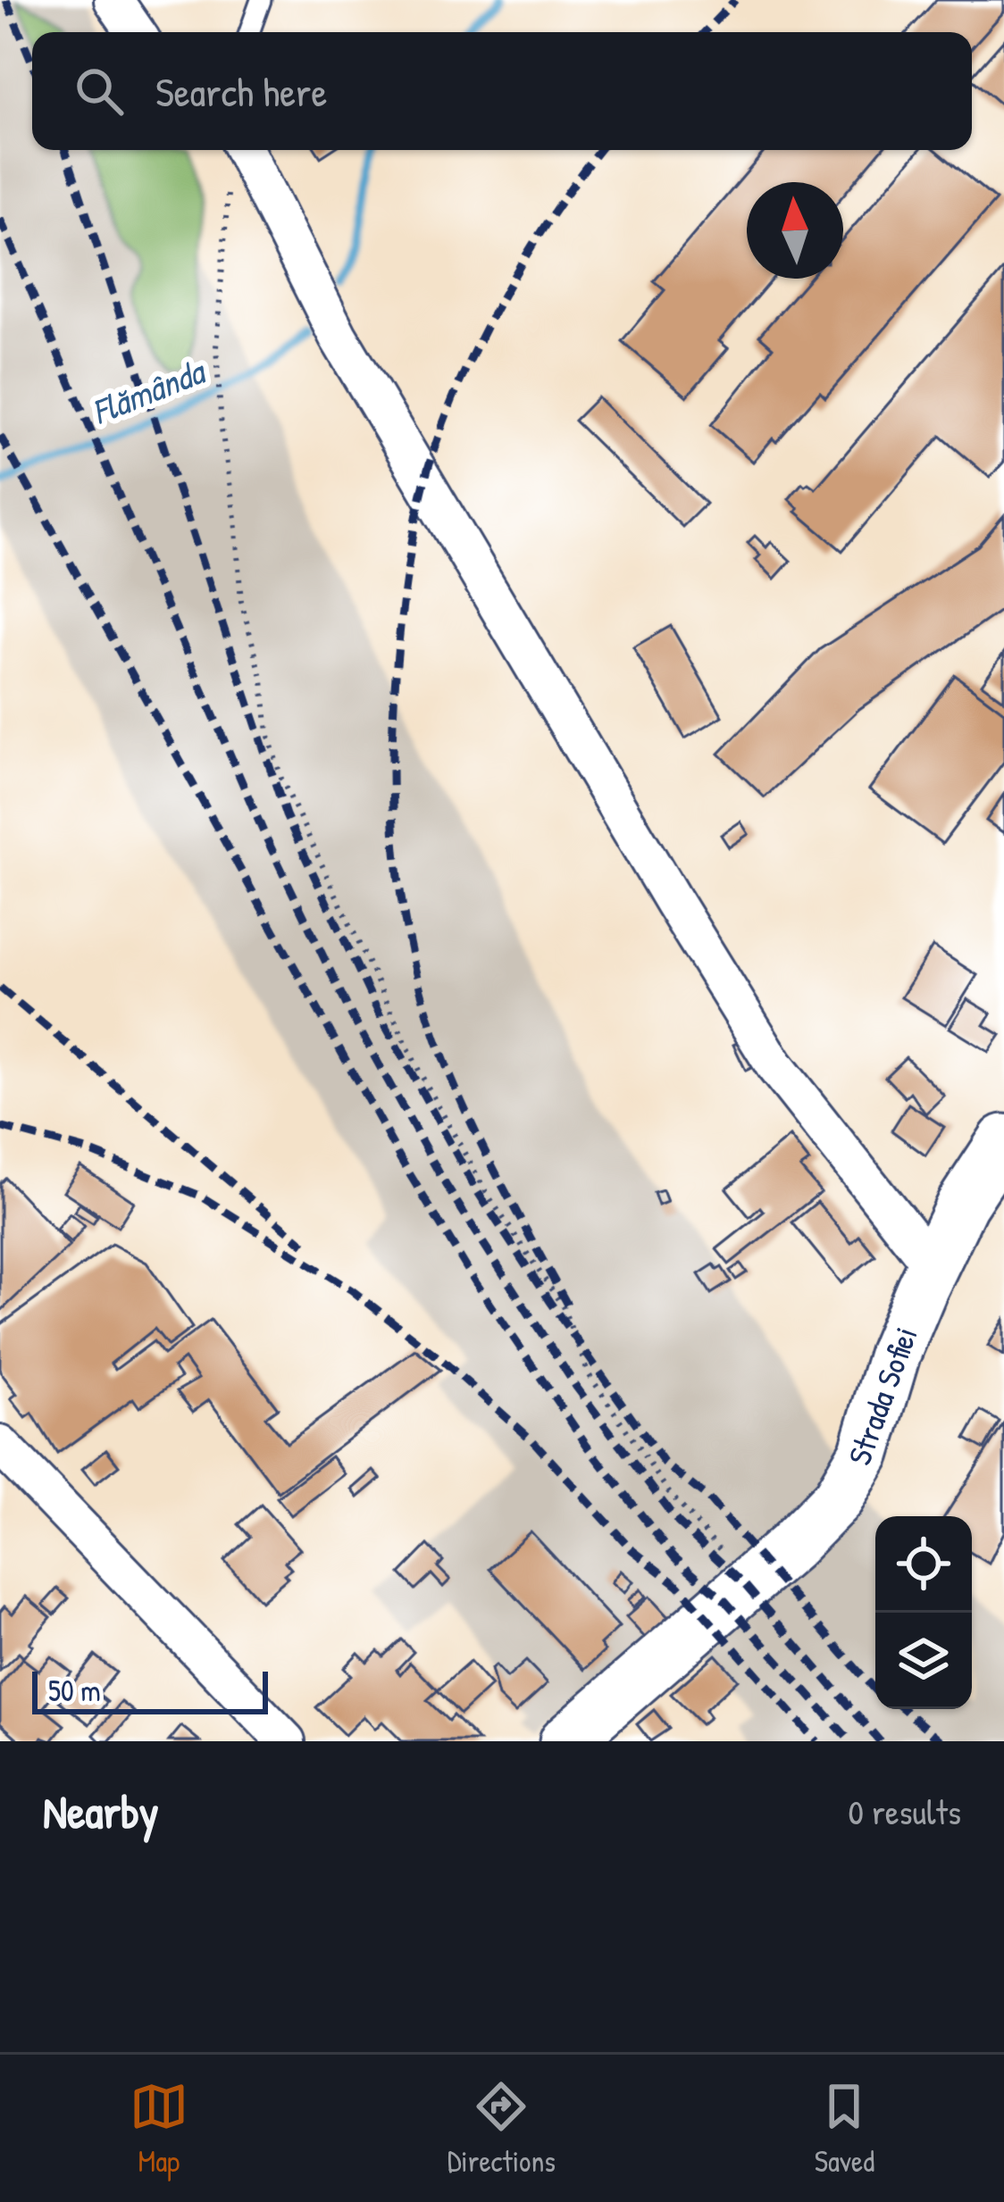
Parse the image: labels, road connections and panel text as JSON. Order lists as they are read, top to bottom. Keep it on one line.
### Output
{"streets":{"street":["Strada Sofiei"]},"water":["Flămânda"],"scale_bar":"50 m","north":"top","page":{"search":"Search here","scale":"50 m","heading":["Nearby","0 results"],"nav":["Map","Directions","Saved"]}}
